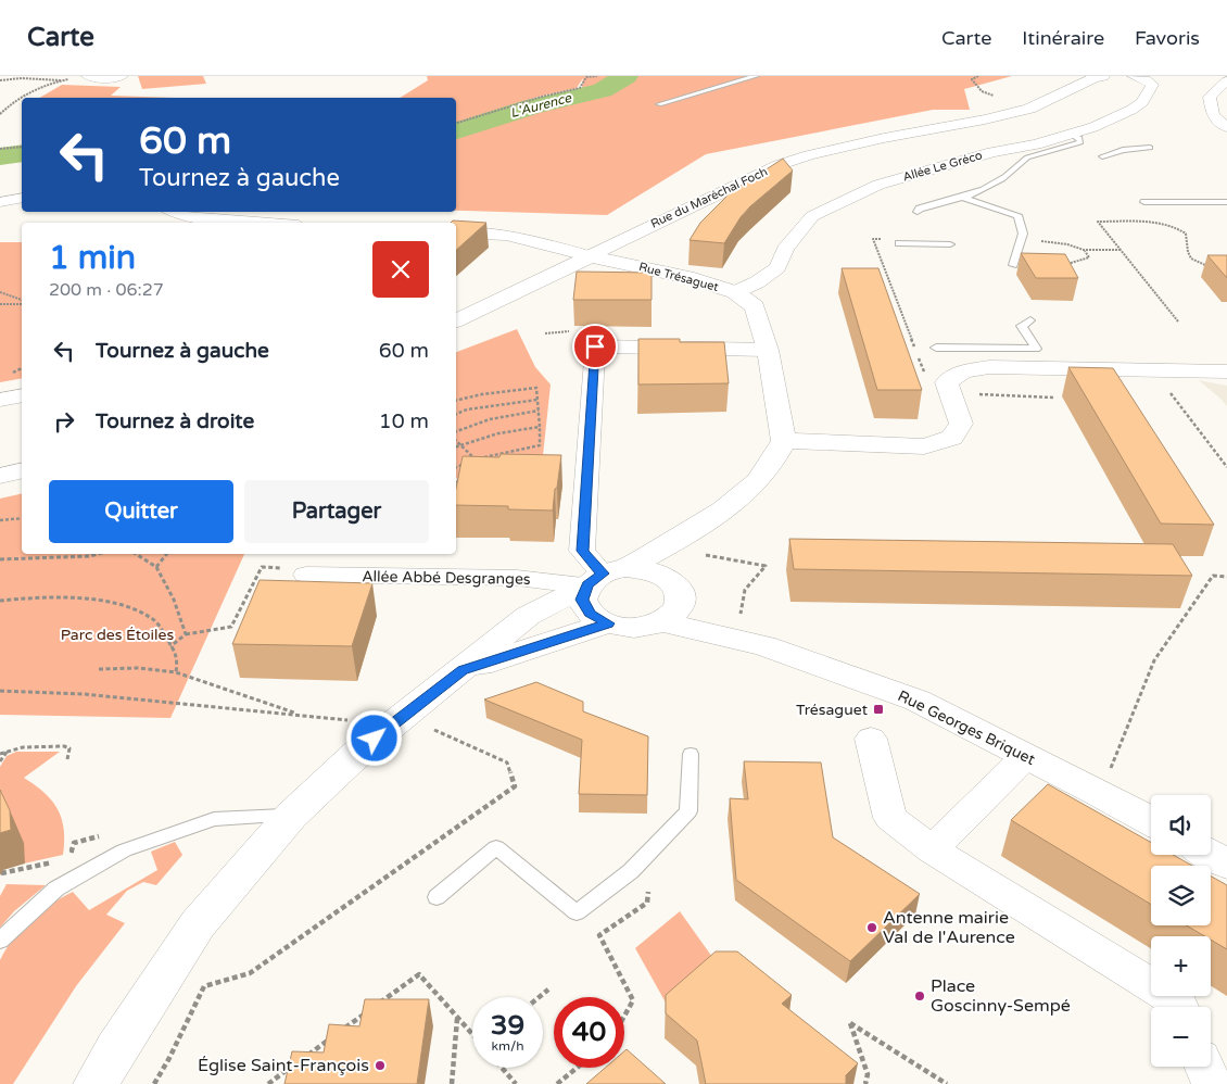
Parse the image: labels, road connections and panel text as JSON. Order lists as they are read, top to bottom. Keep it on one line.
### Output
{"streets":{"street":["Allée Le Gréco","Rue du Maréchal Foch","Rue Trésaguet","Allée Abbé Desgranges","Rue Georges Briquet"]},"crossings":[["Allée Le Gréco","Rue Trésaguet"],["Rue du Maréchal Foch","Rue Trésaguet"],["Allée Abbé Desgranges","Rue Georges Briquet"]],"water":["L'Aurence"],"parks":["Parc des Étoiles"],"places":{"transit":["Trésaguet"],"other":["Antenne mairie Val de l'Aurence","Place Goscinny-Sempé","Église Saint-François"]},"page":{"header":"Carte","nav":["Carte","Itinéraire","Favoris"],"turn":["60 m","Tournez à gauche"],"heading":["1 min","200 m · 06:27"],"list":[{"name":"Tournez à gauche","value":"60 m"},{"name":"Tournez à droite","value":"10 m"}],"buttons":["Quitter","Partager"],"map_buttons":["+","−"],"speed":"39 km/h","limit":"40"}}
